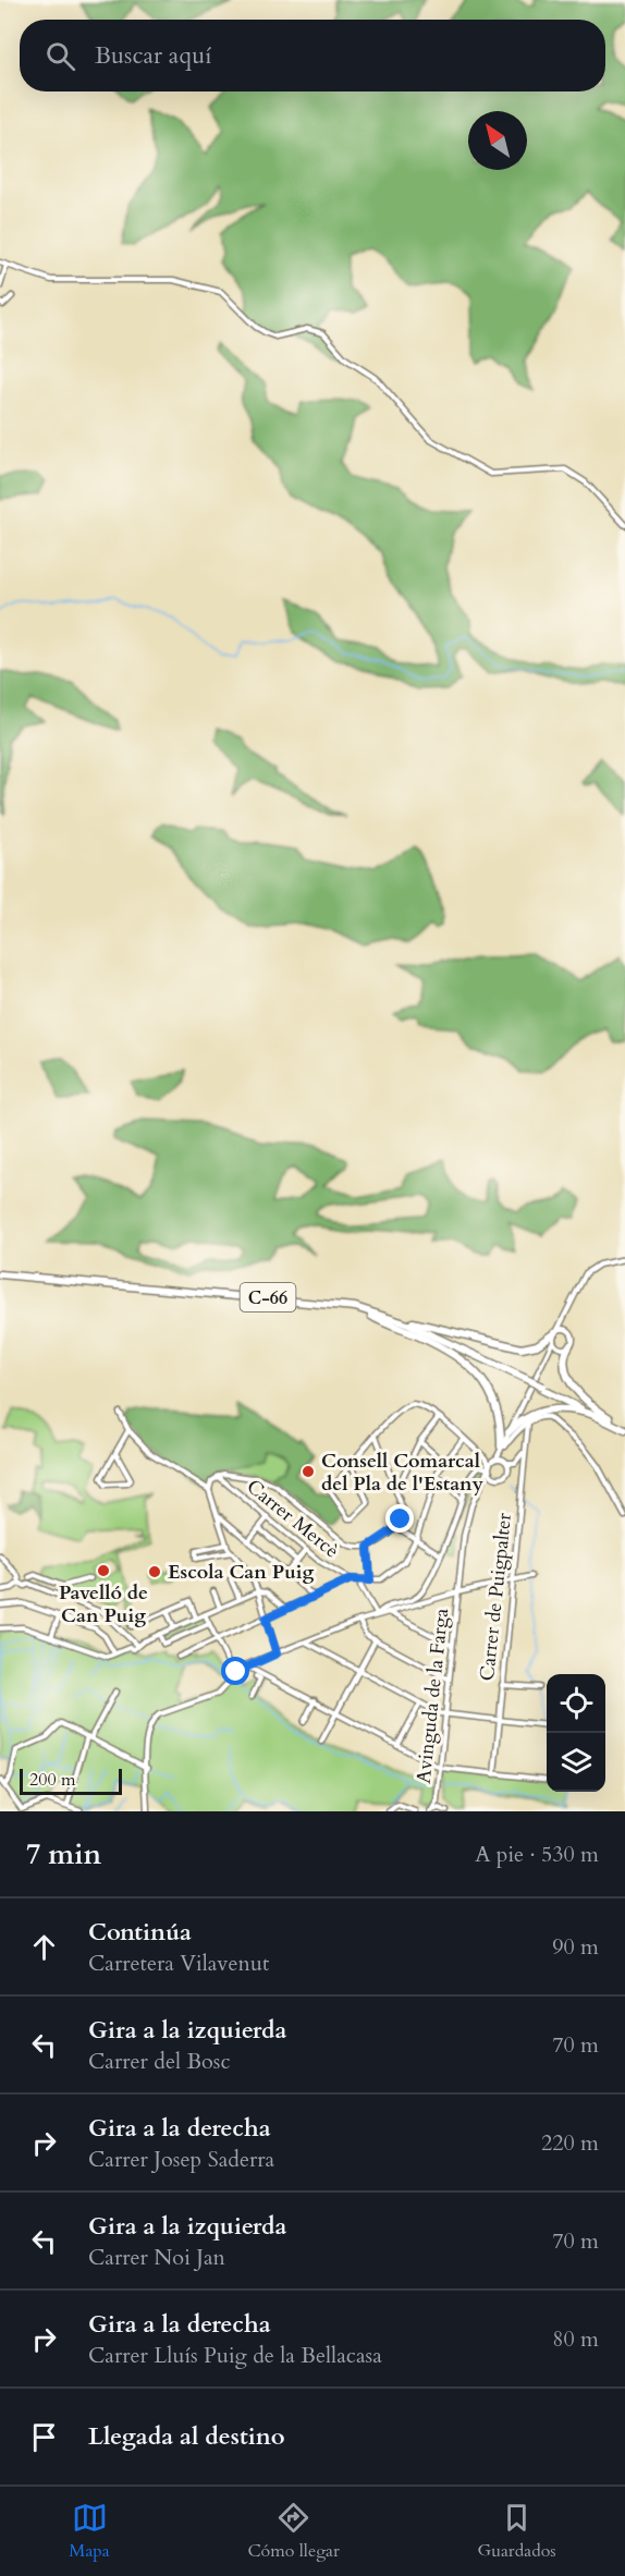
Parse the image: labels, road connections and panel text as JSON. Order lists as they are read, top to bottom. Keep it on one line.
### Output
{"streets":{"highway":["C-66"],"street":["Carrer Mercè","Carrer de Puigpalter","Avinguda de la Farga"]},"places":["Consell Comarcal del Pla de l'Estany","Pavelló de Can Puig","Escola Can Puig"],"scale_bar":"200 m","north":"top left","page":{"search":"Buscar aquí","scale":"200 m","heading":["7 min","A pie · 530 m"],"list":[["Continúa","Carretera Vilavenut","90 m"],["Gira a la izquierda","Carrer del Bosc","70 m"],["Gira a la derecha","Carrer Josep Saderra","220 m"],["Gira a la izquierda","Carrer Noi Jan","70 m"],["Gira a la derecha","Carrer Lluís Puig de la Bellacasa","80 m"],"Llegada al destino"],"nav":["Mapa","Cómo llegar","Guardados"]}}
